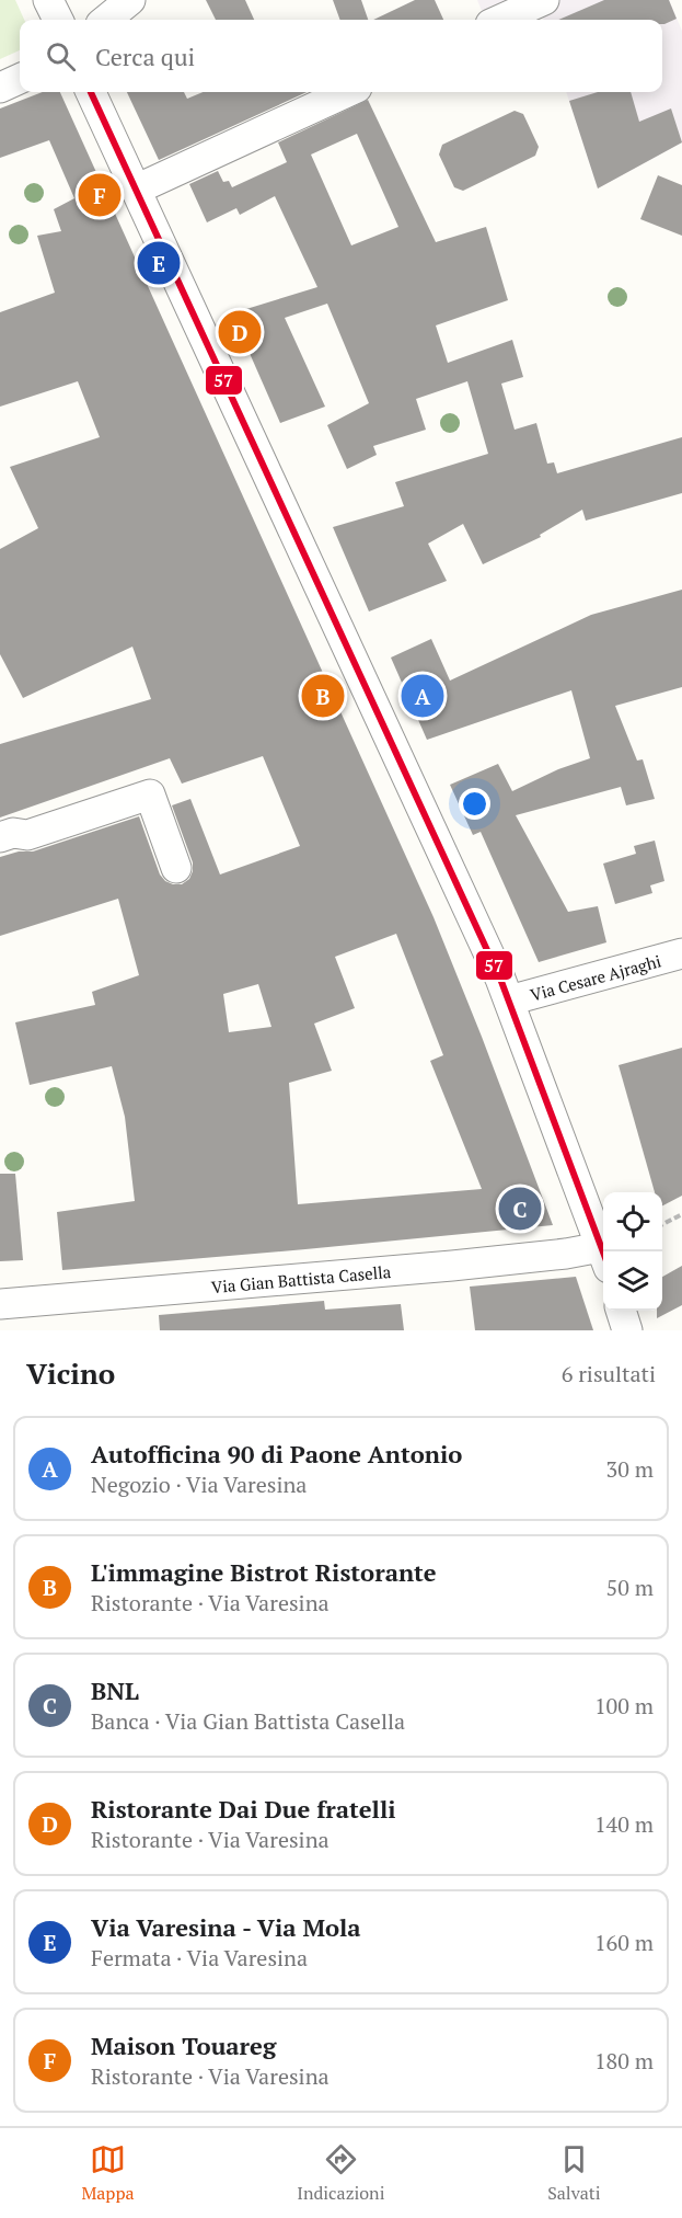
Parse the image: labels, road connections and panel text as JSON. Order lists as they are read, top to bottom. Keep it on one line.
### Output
{"streets":{"street":["Via Cesare Ajraghi","Via Gian Battista Casella"]},"lines":["transit line 57"],"page":{"search":"Cerca qui","pins":["F","E","D","A","B","C"],"heading":["Vicino","6 risultati"],"list":[{"mark":"A","name":"Autofficina 90 di Paone Antonio","note":"Negozio · Via Varesina","value":"30 m"},{"mark":"B","name":"L'immagine Bistrot Ristorante","note":"Ristorante · Via Varesina","value":"50 m"},{"mark":"C","name":"BNL","note":"Banca · Via Gian Battista Casella","value":"100 m"},{"mark":"D","name":"Ristorante Dai Due fratelli","note":"Ristorante · Via Varesina","value":"140 m"},{"mark":"E","name":"Via Varesina - Via Mola","note":"Fermata · Via Varesina","value":"160 m"},{"mark":"F","name":"Maison Touareg","note":"Ristorante · Via Varesina","value":"180 m"}],"nav":["Mappa","Indicazioni","Salvati"]}}
